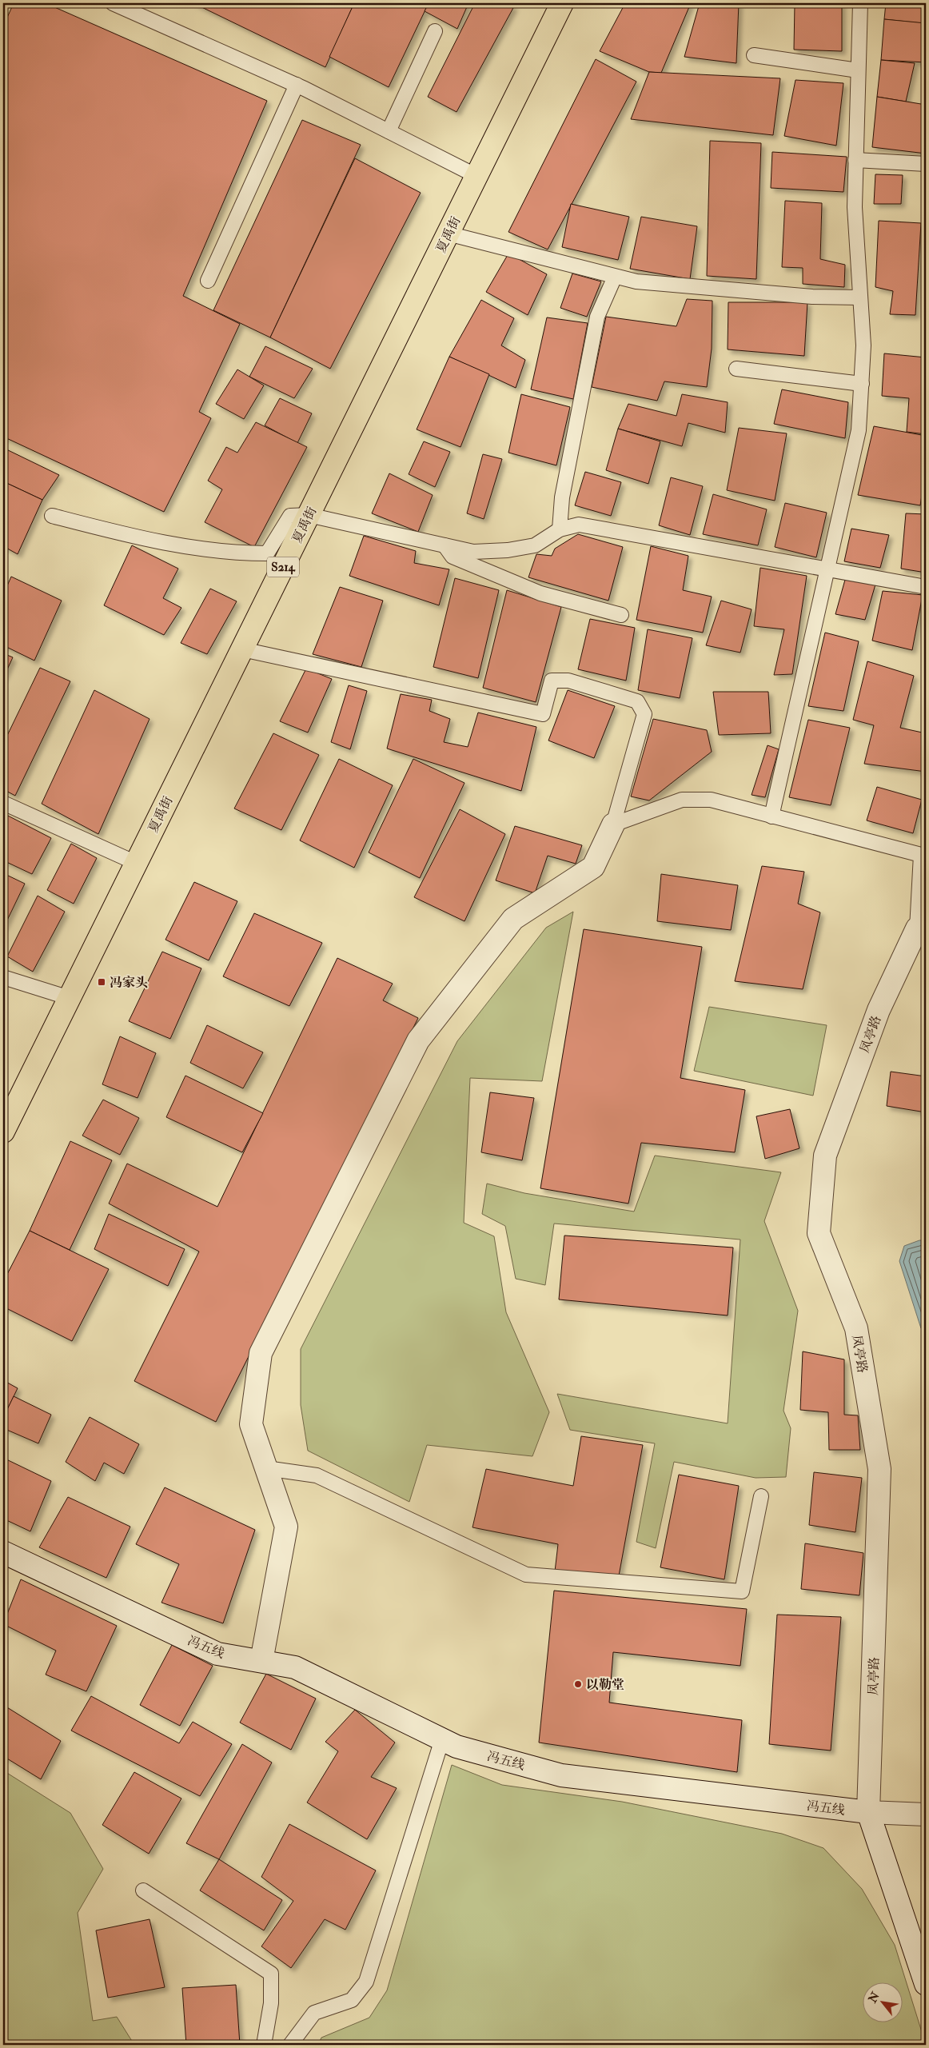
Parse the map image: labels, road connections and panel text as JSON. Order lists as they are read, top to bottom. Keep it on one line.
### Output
{"streets":{"main road":["夏禹街","S214"],"street":["凤亭路","冯五线"]},"crossings":[["凤亭路","冯五线"]],"places":{"transit":["冯家头"],"other":["以勒堂"]},"north":"top left"}
